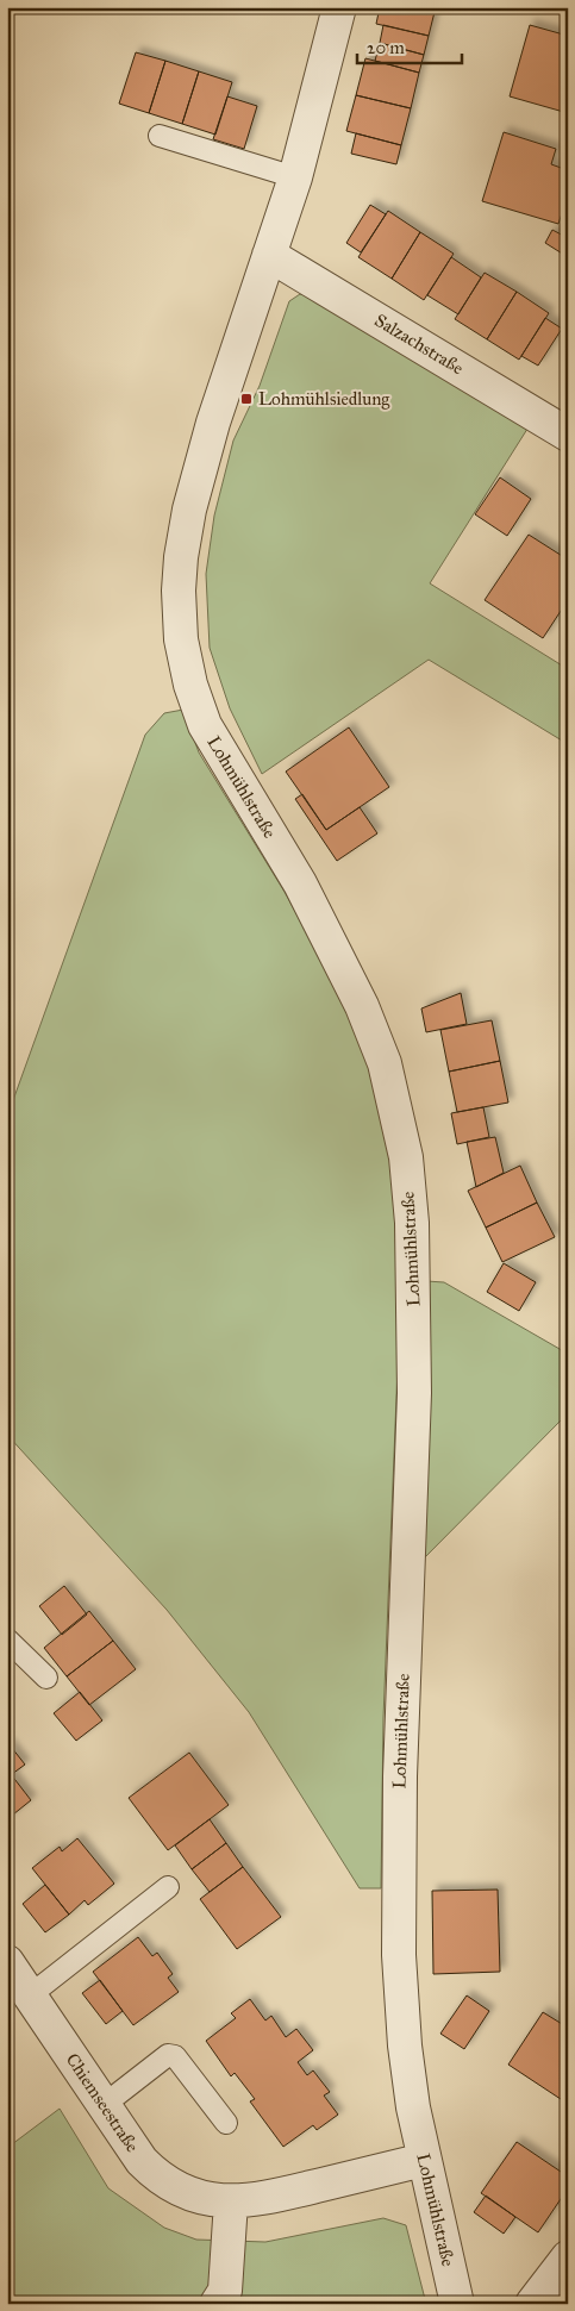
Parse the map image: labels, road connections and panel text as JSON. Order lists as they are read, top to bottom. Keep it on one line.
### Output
{"streets":{"street":["Salzachstraße","Lohmühlstraße","Chiemseestraße"]},"crossings":[["Salzachstraße","Lohmühlstraße"],["Lohmühlstraße","Chiemseestraße"]],"places":{"transit":["Lohmühlsiedlung"]},"scale_bar":"20 m"}
